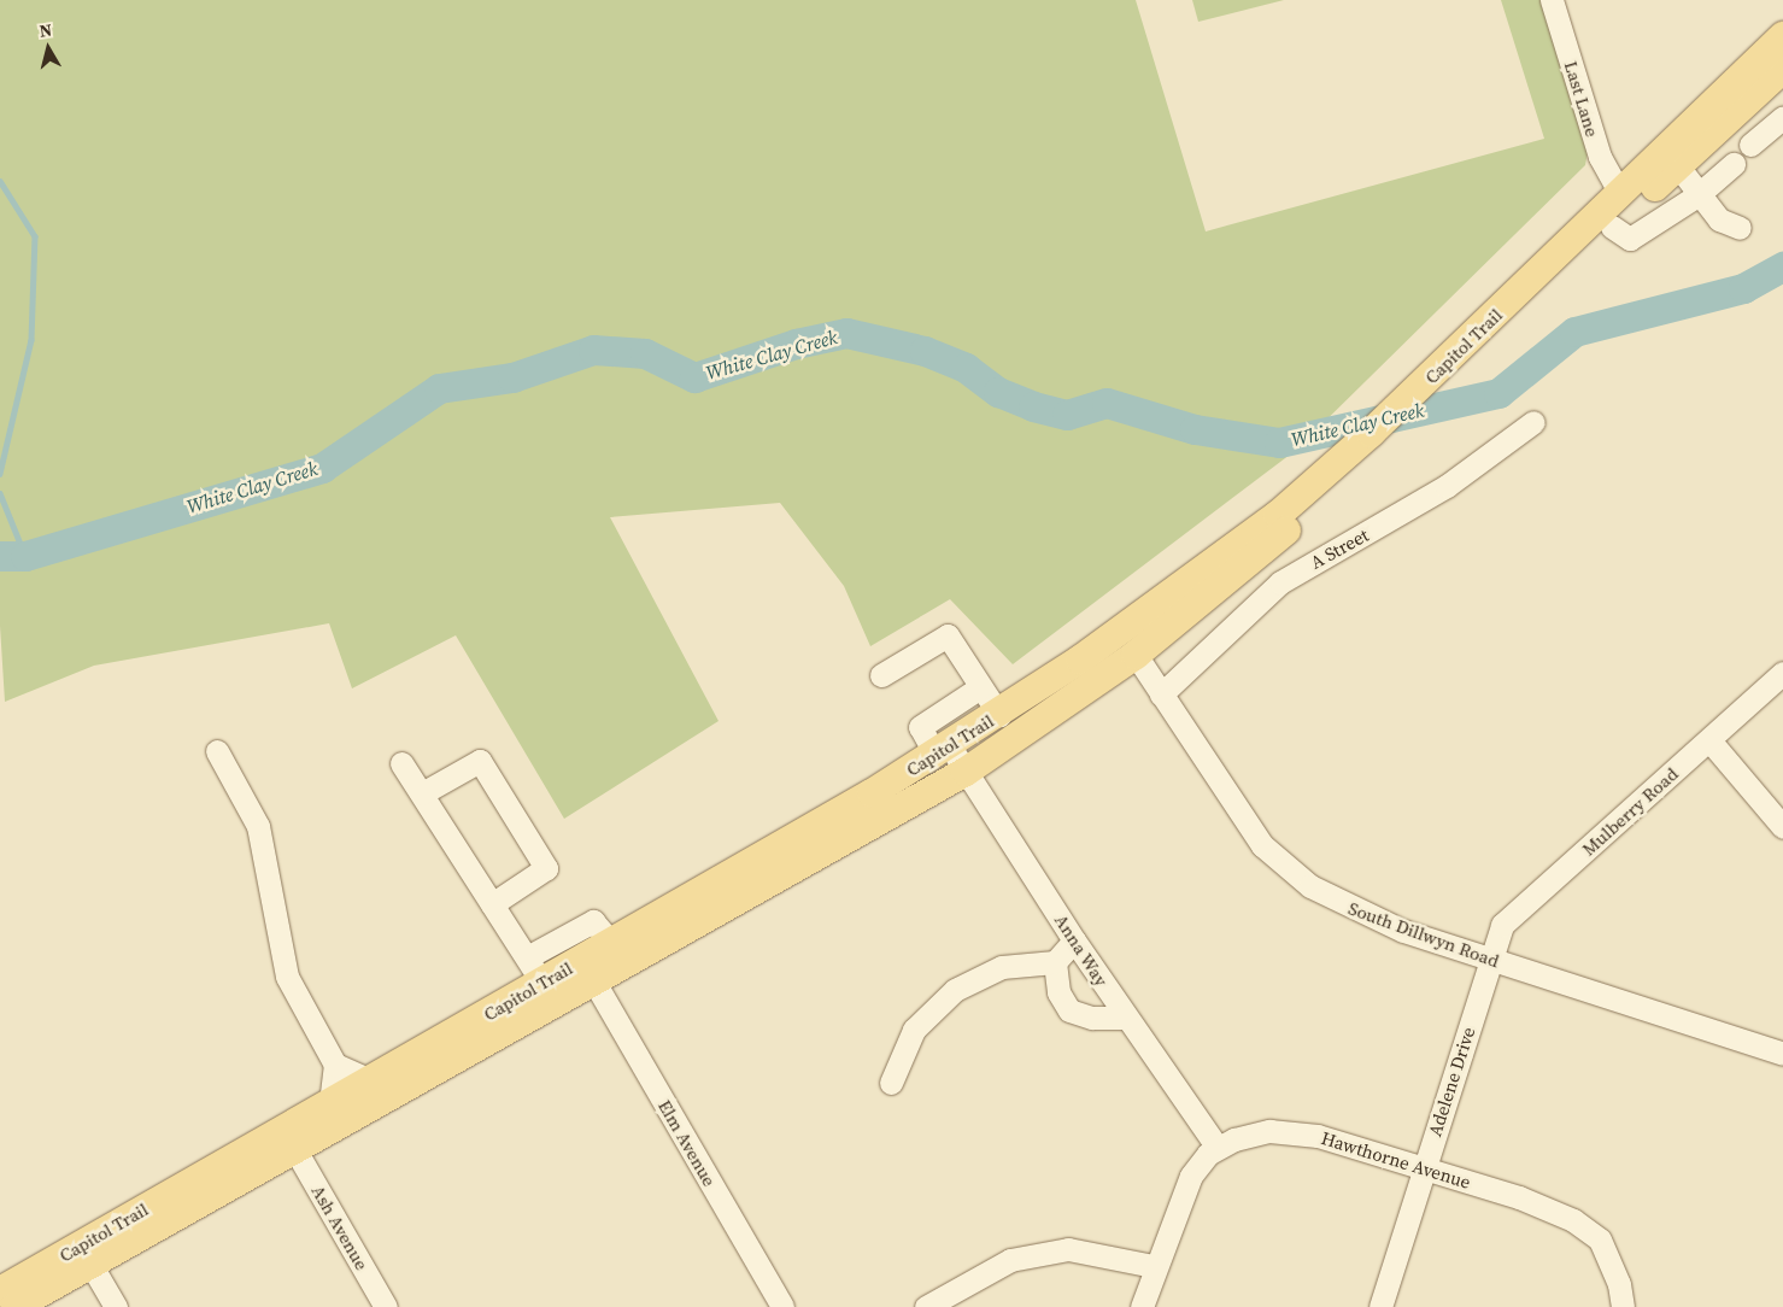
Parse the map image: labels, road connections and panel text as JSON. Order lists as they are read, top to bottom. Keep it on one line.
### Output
{"streets":{"main road":["Capitol Trail"],"street":["Last Lane","A Street","Mulberry Road","South Dillwyn Road","Anna Way","Adelene Drive","Elm Avenue","Hawthorne Avenue","Ash Avenue"]},"crossings":[["Last Lane","Capitol Trail"],["Capitol Trail","South Dillwyn Road"],["Capitol Trail","Anna Way"],["Capitol Trail","Elm Avenue"],["Capitol Trail","Ash Avenue"],["A Street","South Dillwyn Road"],["Mulberry Road","South Dillwyn Road"],["Mulberry Road","Adelene Drive"],["South Dillwyn Road","Adelene Drive"],["Anna Way","Hawthorne Avenue"],["Adelene Drive","Hawthorne Avenue"]],"water":["White Clay Creek"],"north":"top"}
